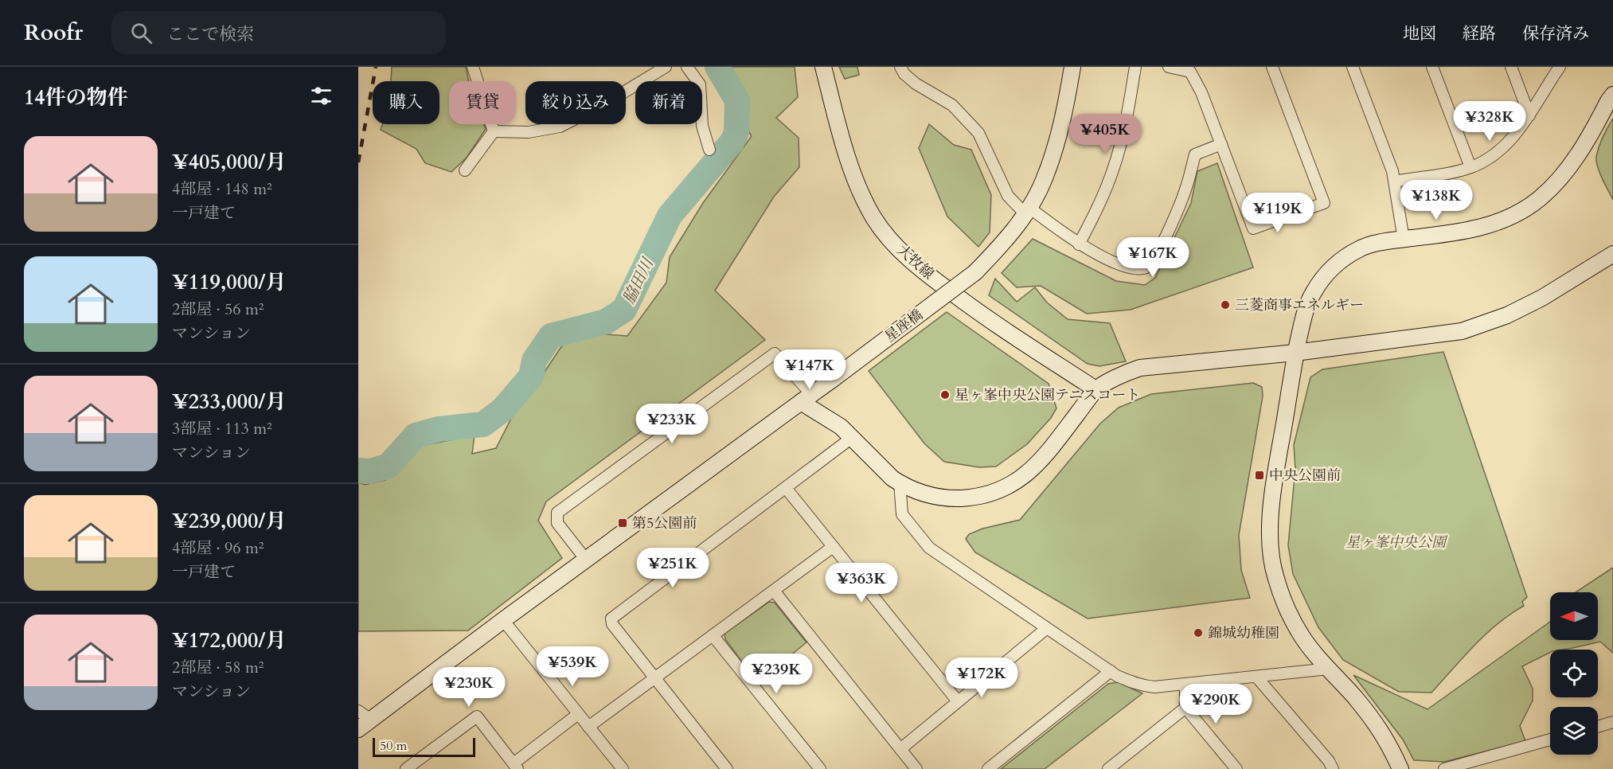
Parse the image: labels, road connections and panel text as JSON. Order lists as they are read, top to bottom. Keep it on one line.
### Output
{"streets":{"street":["大牧線","星座橋"]},"water":["脇田川"],"parks":["星ヶ峯中央公園"],"places":{"other":["三菱商事エネルギー","星ヶ峯中央公園テニスコート","錦城幼稚園"],"transit":["中央公園前","第5公園前"]},"scale_bar":"50 m","north":"left","page":{"header":"Roofr","search":"ここで検索","nav":["地図","経路","保存済み"],"heading":"14件の物件","chip":["購入","賃貸","絞り込み","新着"],"price":["¥328K","¥405K","¥138K","¥119K","¥167K","¥147K","¥233K","¥251K","¥363K","¥539K","¥239K","¥172K","¥230K","¥290K"],"list":[{"name":"¥405,000/月","note":"4部屋 · 148 m² · 一戸建て"},{"name":"¥119,000/月","note":"2部屋 · 56 m² · マンション"},{"name":"¥233,000/月","note":"3部屋 · 113 m² · マンション"},{"name":"¥239,000/月","note":"4部屋 · 96 m² · 一戸建て"},{"name":"¥172,000/月","note":"2部屋 · 58 m² · マンション"}],"scale":"50 m"}}
